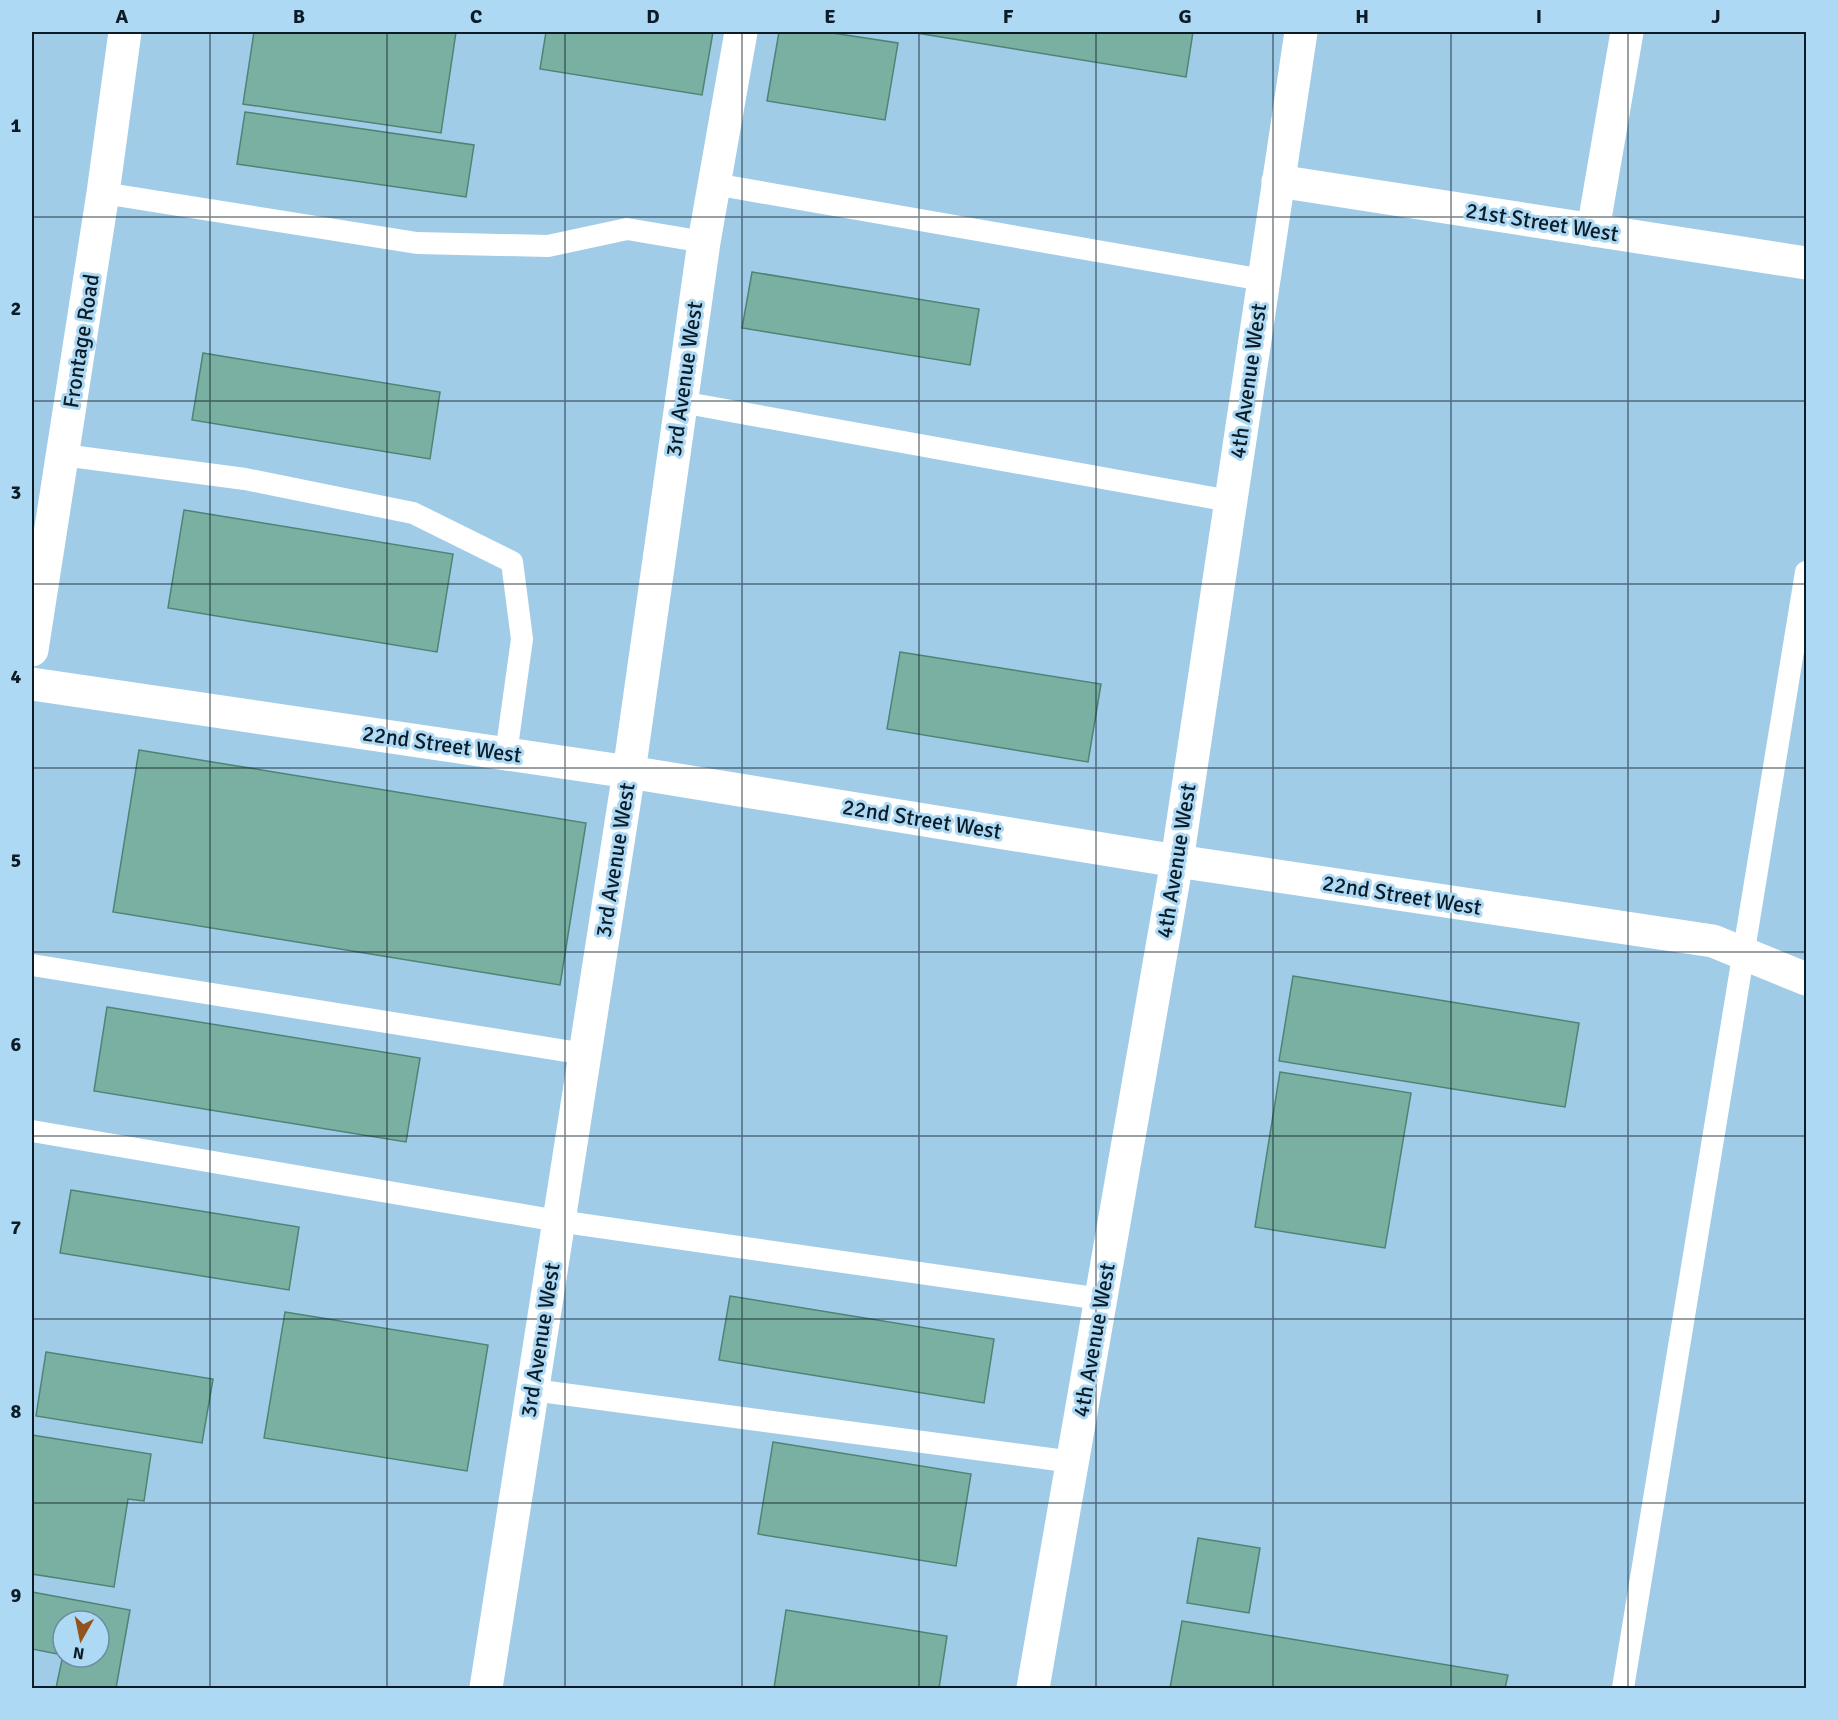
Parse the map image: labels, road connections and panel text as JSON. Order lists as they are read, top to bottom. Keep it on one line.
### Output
{"streets":{"street":["21st Street West","Frontage Road","3rd Avenue West","4th Avenue West","22nd Street West"]},"crossings":[["21st Street West","4th Avenue West"],["3rd Avenue West","22nd Street West"],["4th Avenue West","22nd Street West"]],"north":"bottom","grid":{"columns":["A","B","C","D","E","F","G","H","I","J"],"rows":["1","2","3","4","5","6","7","8","9"]}}
